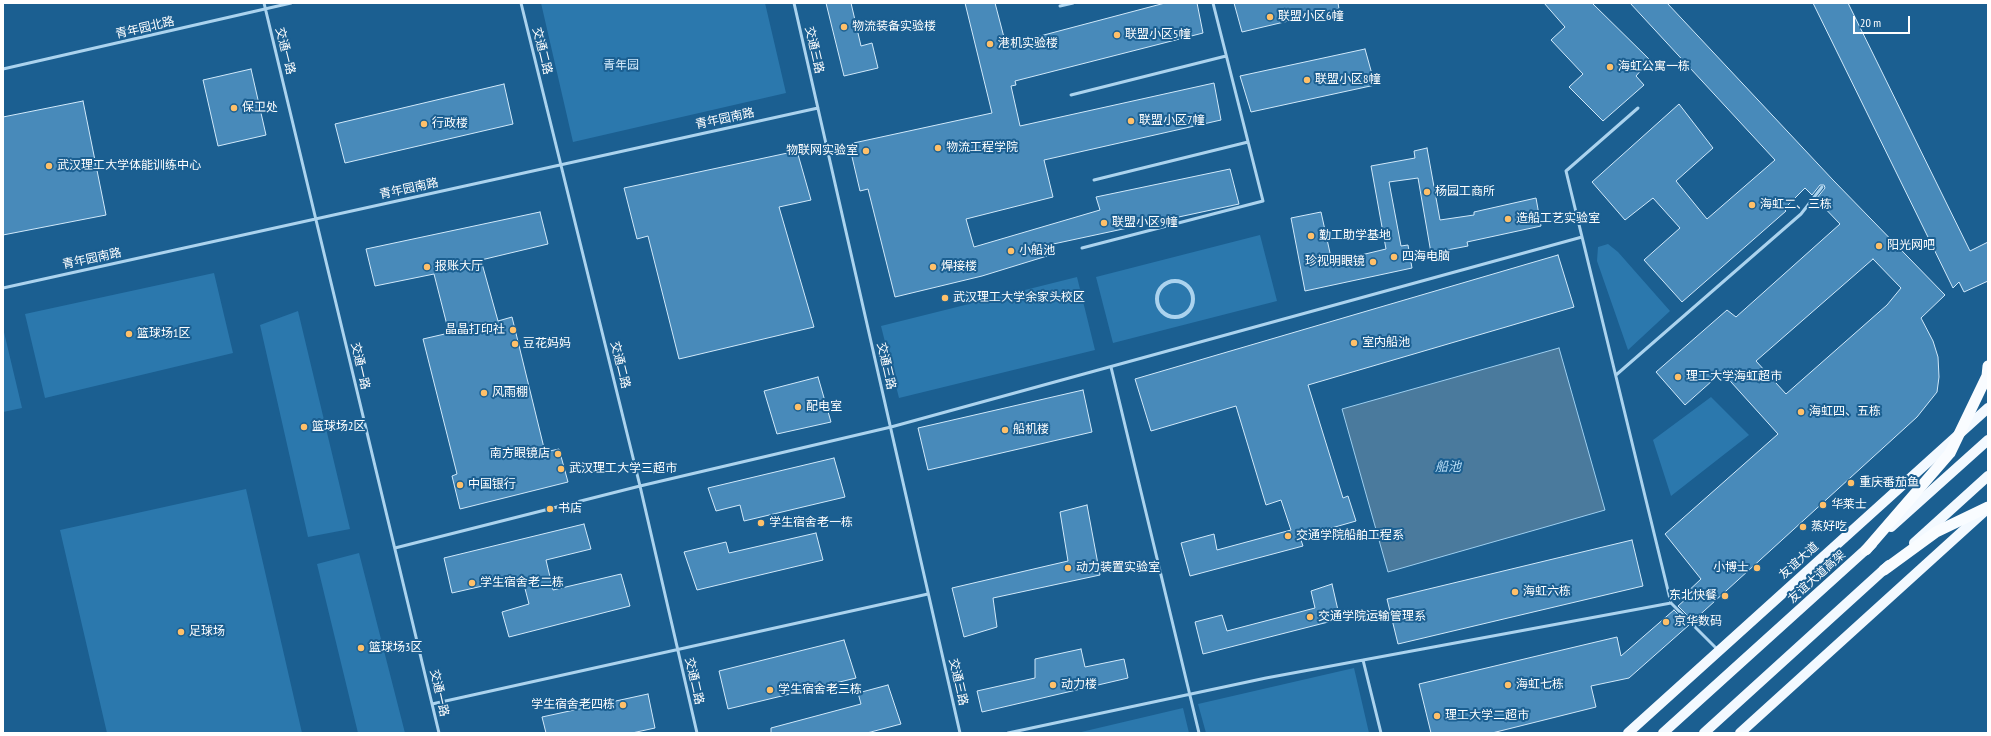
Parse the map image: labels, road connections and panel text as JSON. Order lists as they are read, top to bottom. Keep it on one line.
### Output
{"streets":{"main road":["友谊大道","友谊大道高架"],"lane":["青年园北路","交通三路","交通一路","交通二路","青年园南路"]},"crossings":[["青年园北路","交通一路"],["交通三路","青年园南路"],["交通一路","青年园南路"],["交通二路","青年园南路"]],"water":["船池"],"parks":["青年园"],"places":["联盟小区6幢","物流装备实验楼","联盟小区5幢","港机实验楼","海虹公寓一栋","联盟小区8幢","保卫处","联盟小区7幢","行政楼","物流工程学院","物联网实验室","武汉理工大学体能训练中心","杨园工商所","海虹二、三栋","造船工艺实验室","联盟小区9幢","勤工助学基地","阳光网吧","小船池","四海电脑","珍视明眼镜","报账大厅","焊接楼","武汉理工大学余家头校区","晶晶打印社","篮球场1区","室内船池","豆花妈妈","理工大学海虹超市","风雨棚","配电室","海虹四、五栋","篮球场2区","船机楼","南方眼镜店","武汉理工大学三超市","重庆番茄鱼","中国银行","华莱士","书店","学生宿舍老一栋","蒸好吃","交通学院船舶工程系","动力装置实验室","小博士","学生宿舍老二栋","海虹六栋","东北快餐","交通学院运输管理系","京华数码","足球场","篮球场3区","动力楼","海虹七栋","学生宿舍老三栋","学生宿舍老四栋","理工大学二超市"],"scale_bar":"20 m"}
